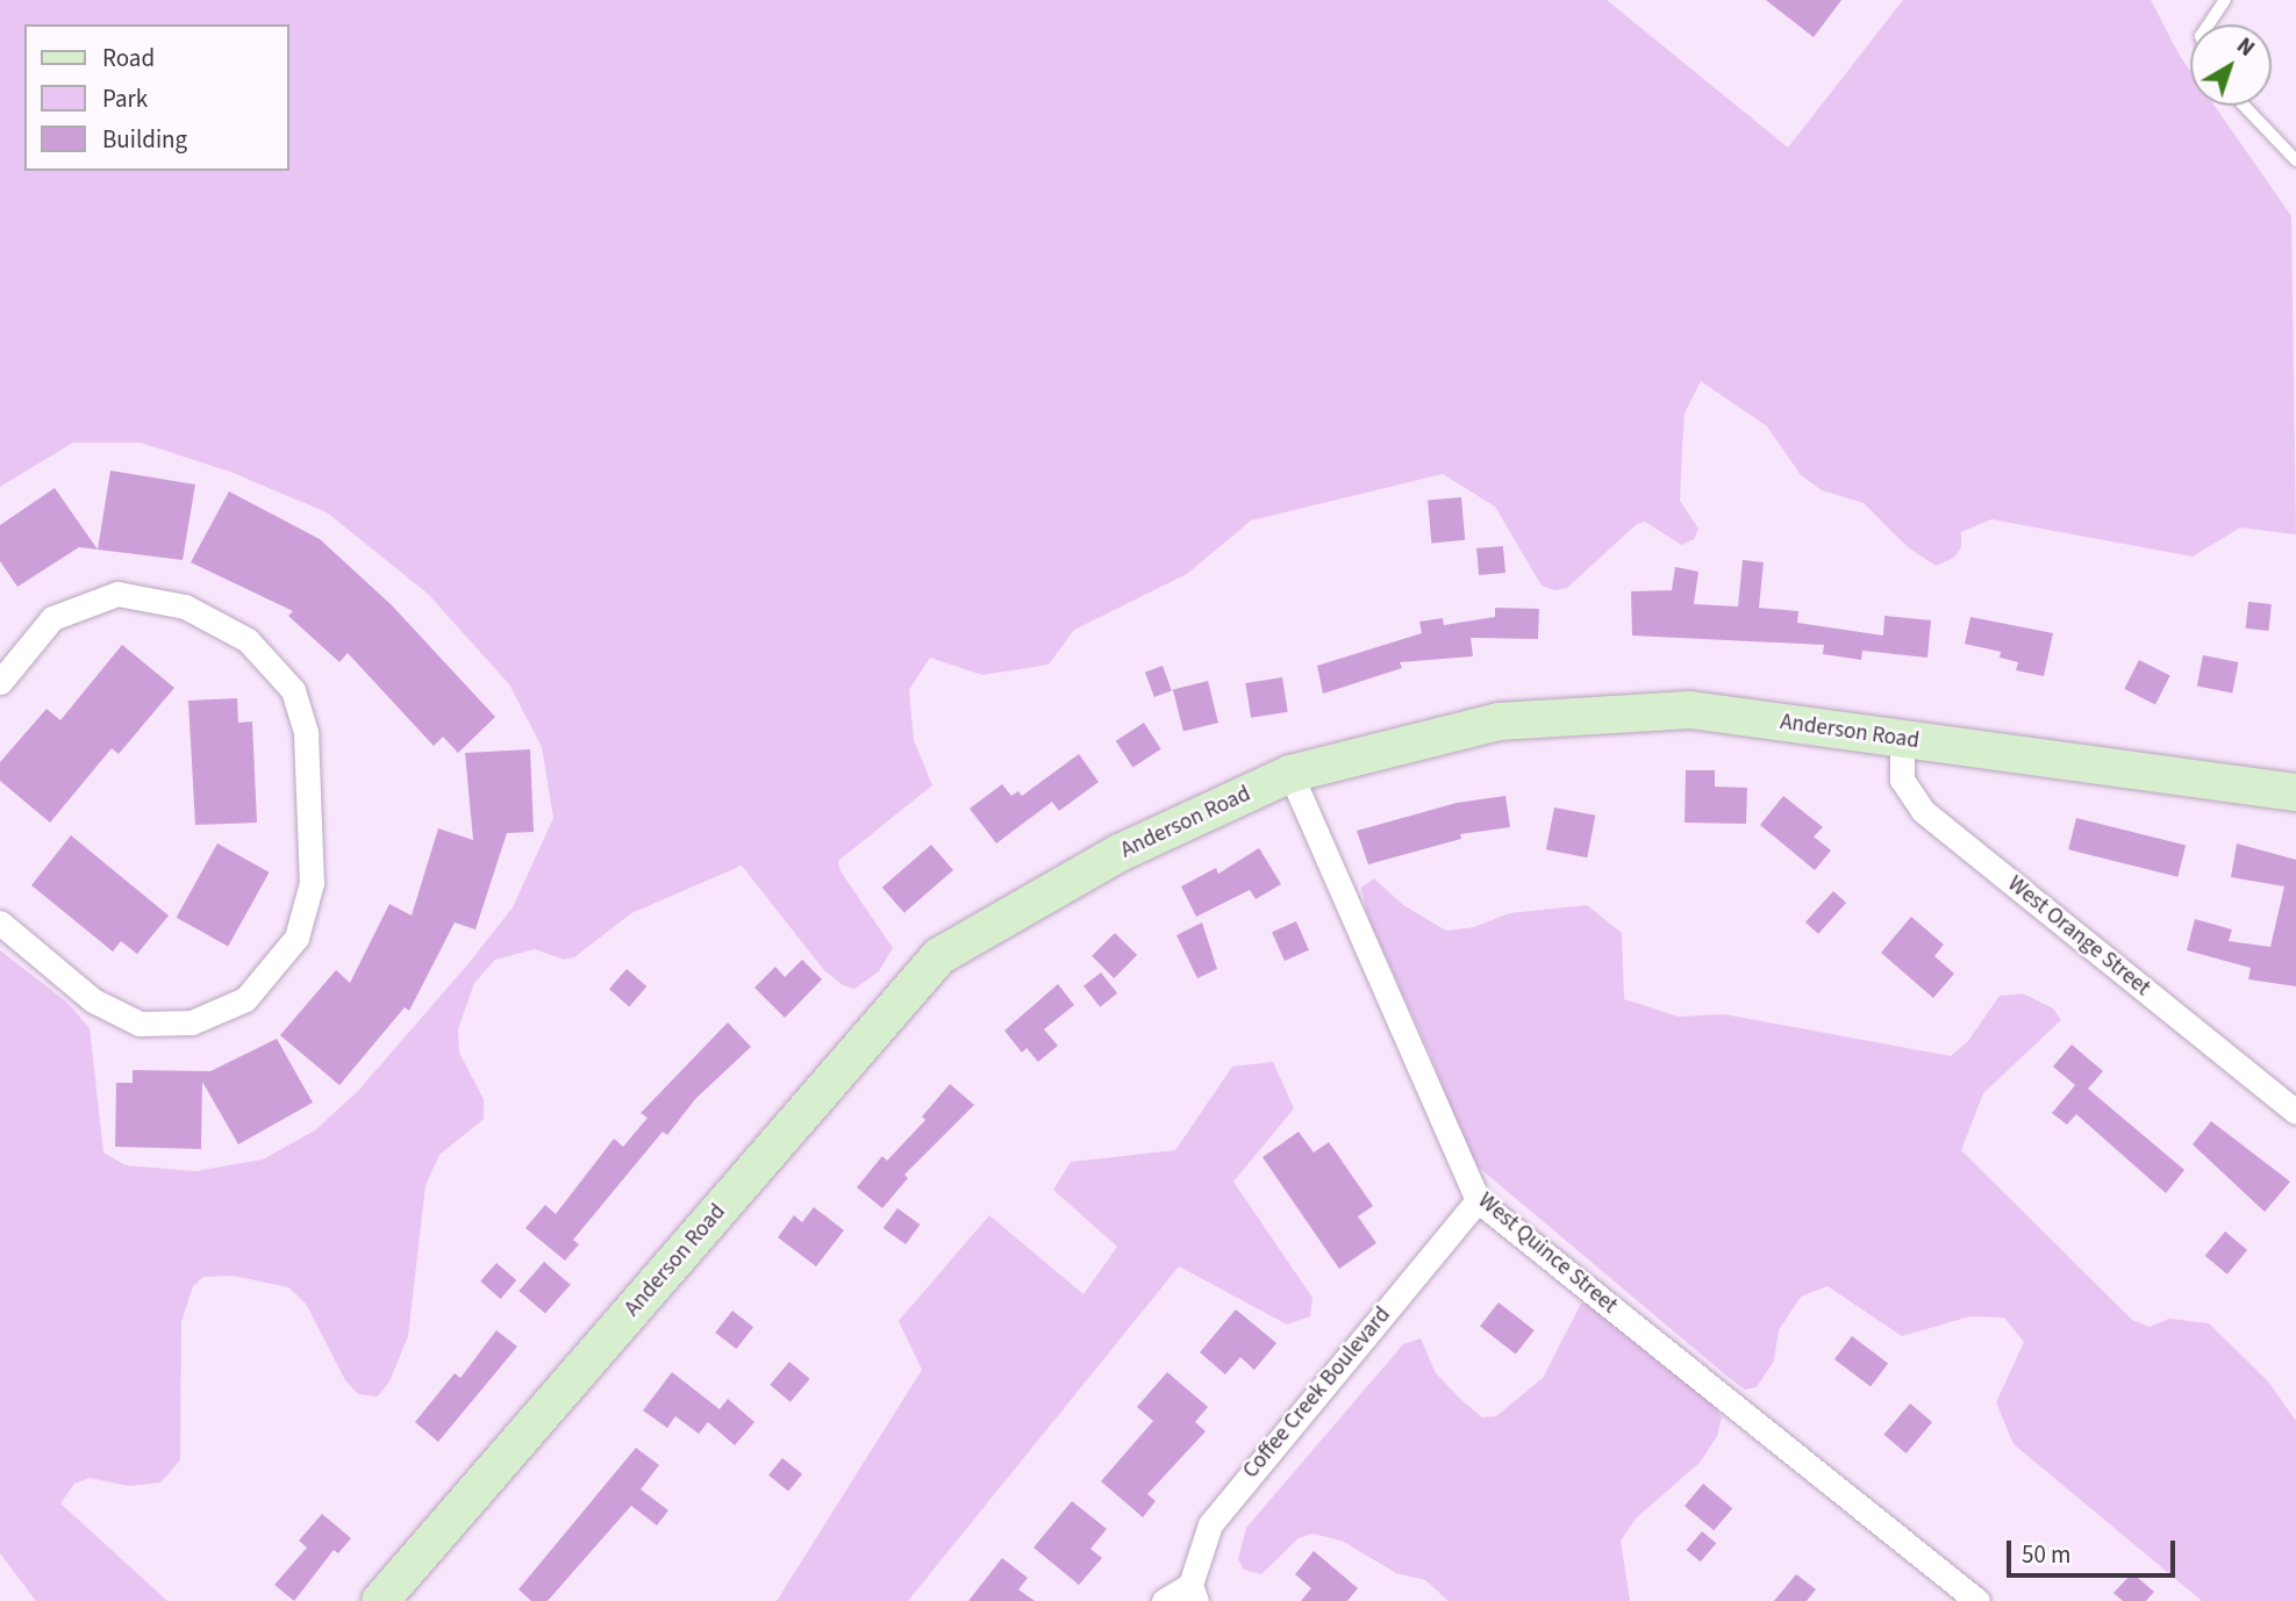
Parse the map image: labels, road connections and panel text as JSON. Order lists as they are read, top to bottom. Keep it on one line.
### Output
{"streets":{"street":["Anderson Road","West Orange Street","West Quince Street","Coffee Creek Boulevard"]},"crossings":[["Anderson Road","West Orange Street"],["Anderson Road","West Quince Street"],["West Quince Street","Coffee Creek Boulevard"]],"legend":["Road","Park","Building"],"scale_bar":"50 m","north":"top right"}
